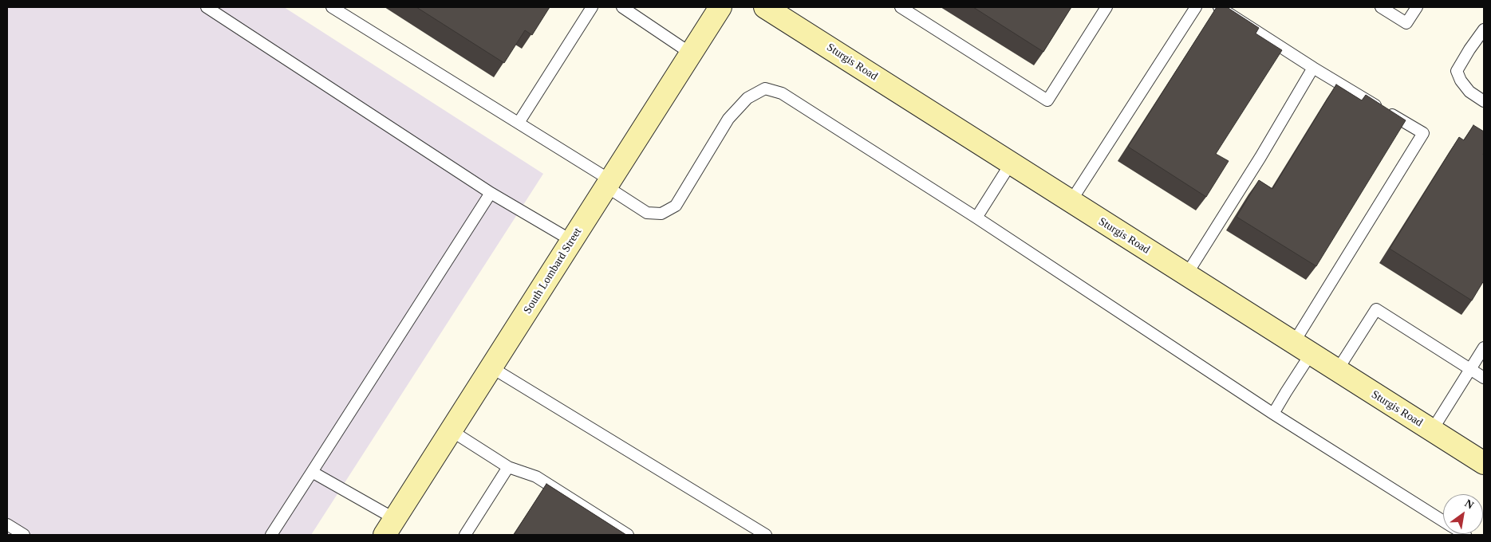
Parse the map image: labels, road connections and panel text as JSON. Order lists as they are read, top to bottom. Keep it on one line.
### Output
{"streets":{"street":["Sturgis Road","South Lombard Street"]},"north":"top right"}
